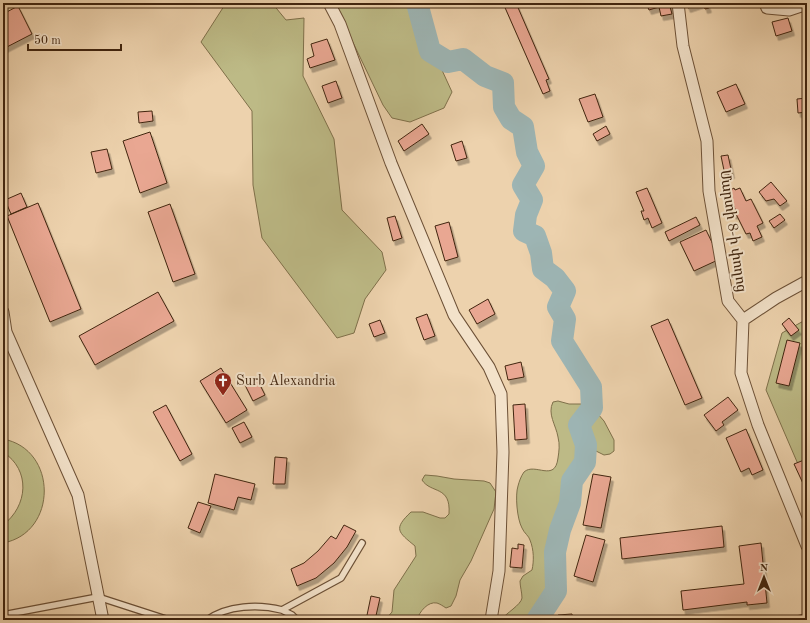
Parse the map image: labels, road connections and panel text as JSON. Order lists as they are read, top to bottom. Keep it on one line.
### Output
{"streets":{"street":["Մարտի 8-ի փողոց"]},"places":{"church":["Surb Alexandria"]},"scale_bar":"50 m","north":"top"}
